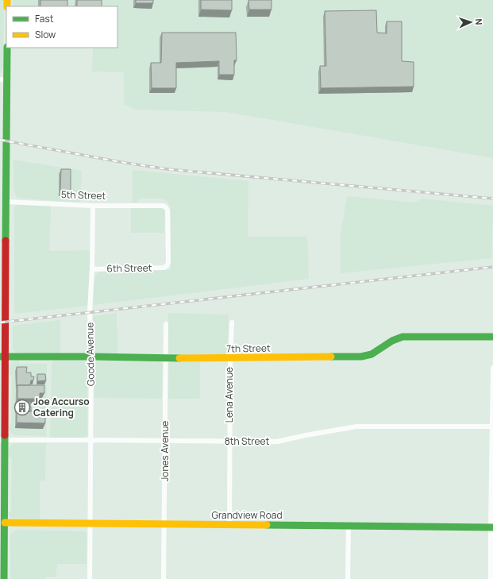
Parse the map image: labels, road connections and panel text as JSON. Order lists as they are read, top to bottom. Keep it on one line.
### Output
{"streets":{"street":["5th Street","6th Street","7th Street","Goode Avenue","Lena Avenue","8th Street","Jones Avenue","Grandview Road"]},"crossings":[["5th Street","6th Street"],["5th Street","Goode Avenue"],["6th Street","Goode Avenue"],["7th Street","Goode Avenue"],["7th Street","Lena Avenue"],["7th Street","Jones Avenue"],["Goode Avenue","8th Street"],["Goode Avenue","Grandview Road"],["Lena Avenue","8th Street"],["Lena Avenue","Grandview Road"],["8th Street","Jones Avenue"],["Jones Avenue","Grandview Road"]],"places":{"building":["Joe Accurso Catering"]},"legend":["Fast","Slow"],"north":"right"}
